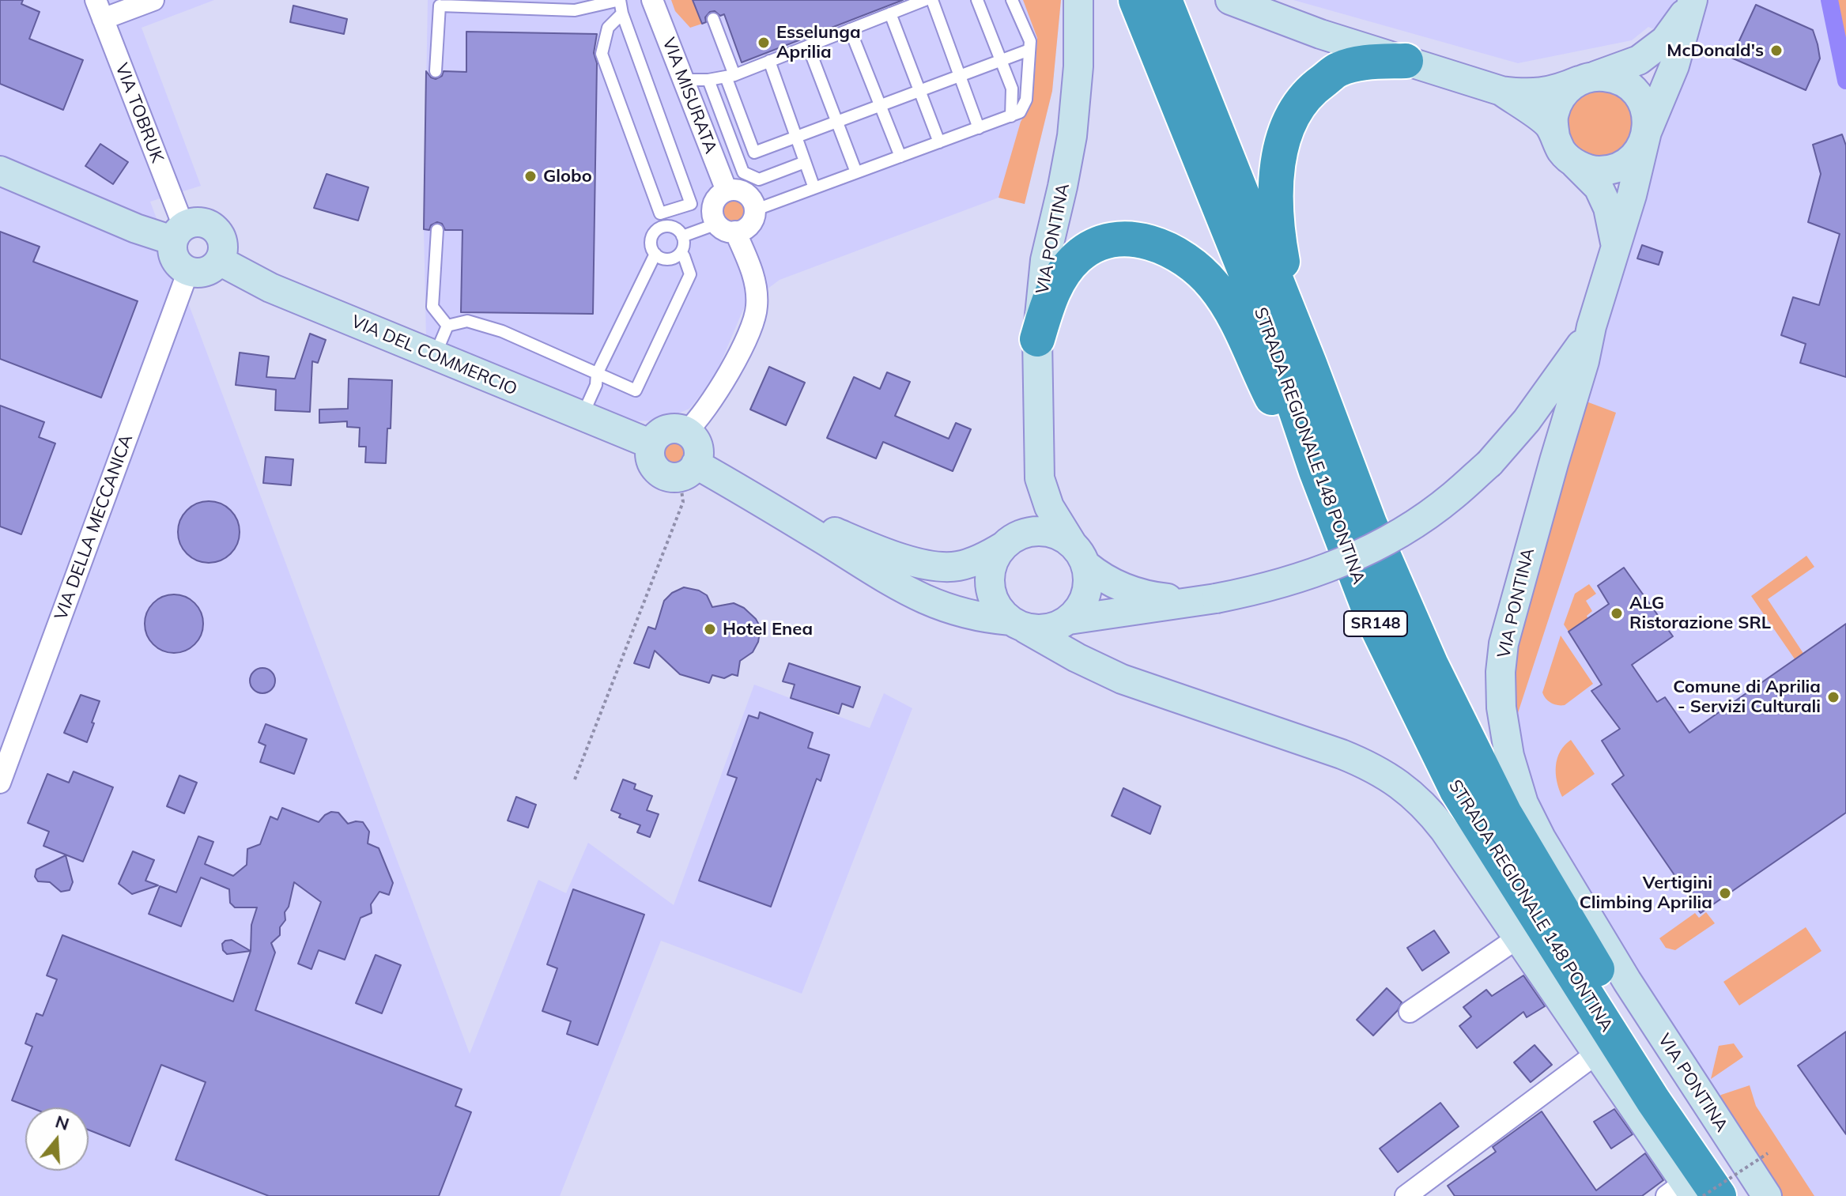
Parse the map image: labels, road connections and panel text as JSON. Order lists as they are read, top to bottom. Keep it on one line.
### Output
{"streets":{"highway":["STRADA REGIONALE 148 PONTINA","SR148"],"street":["VIA MISURATA","VIA TOBRUK","VIA PONTINA","VIA DEL COMMERCIO","VIA DELLA MECCANICA"]},"crossings":[["VIA TOBRUK","VIA DEL COMMERCIO"],["VIA TOBRUK","VIA DELLA MECCANICA"],["VIA DEL COMMERCIO","VIA DELLA MECCANICA"]],"places":["Esselunga Aprilia","McDonald's","Globo","ALG Ristorazione SRL","Hotel Enea","Comune di Aprilia - Servizi Culturali","Vertigini Climbing Aprilia"],"north":"top"}
